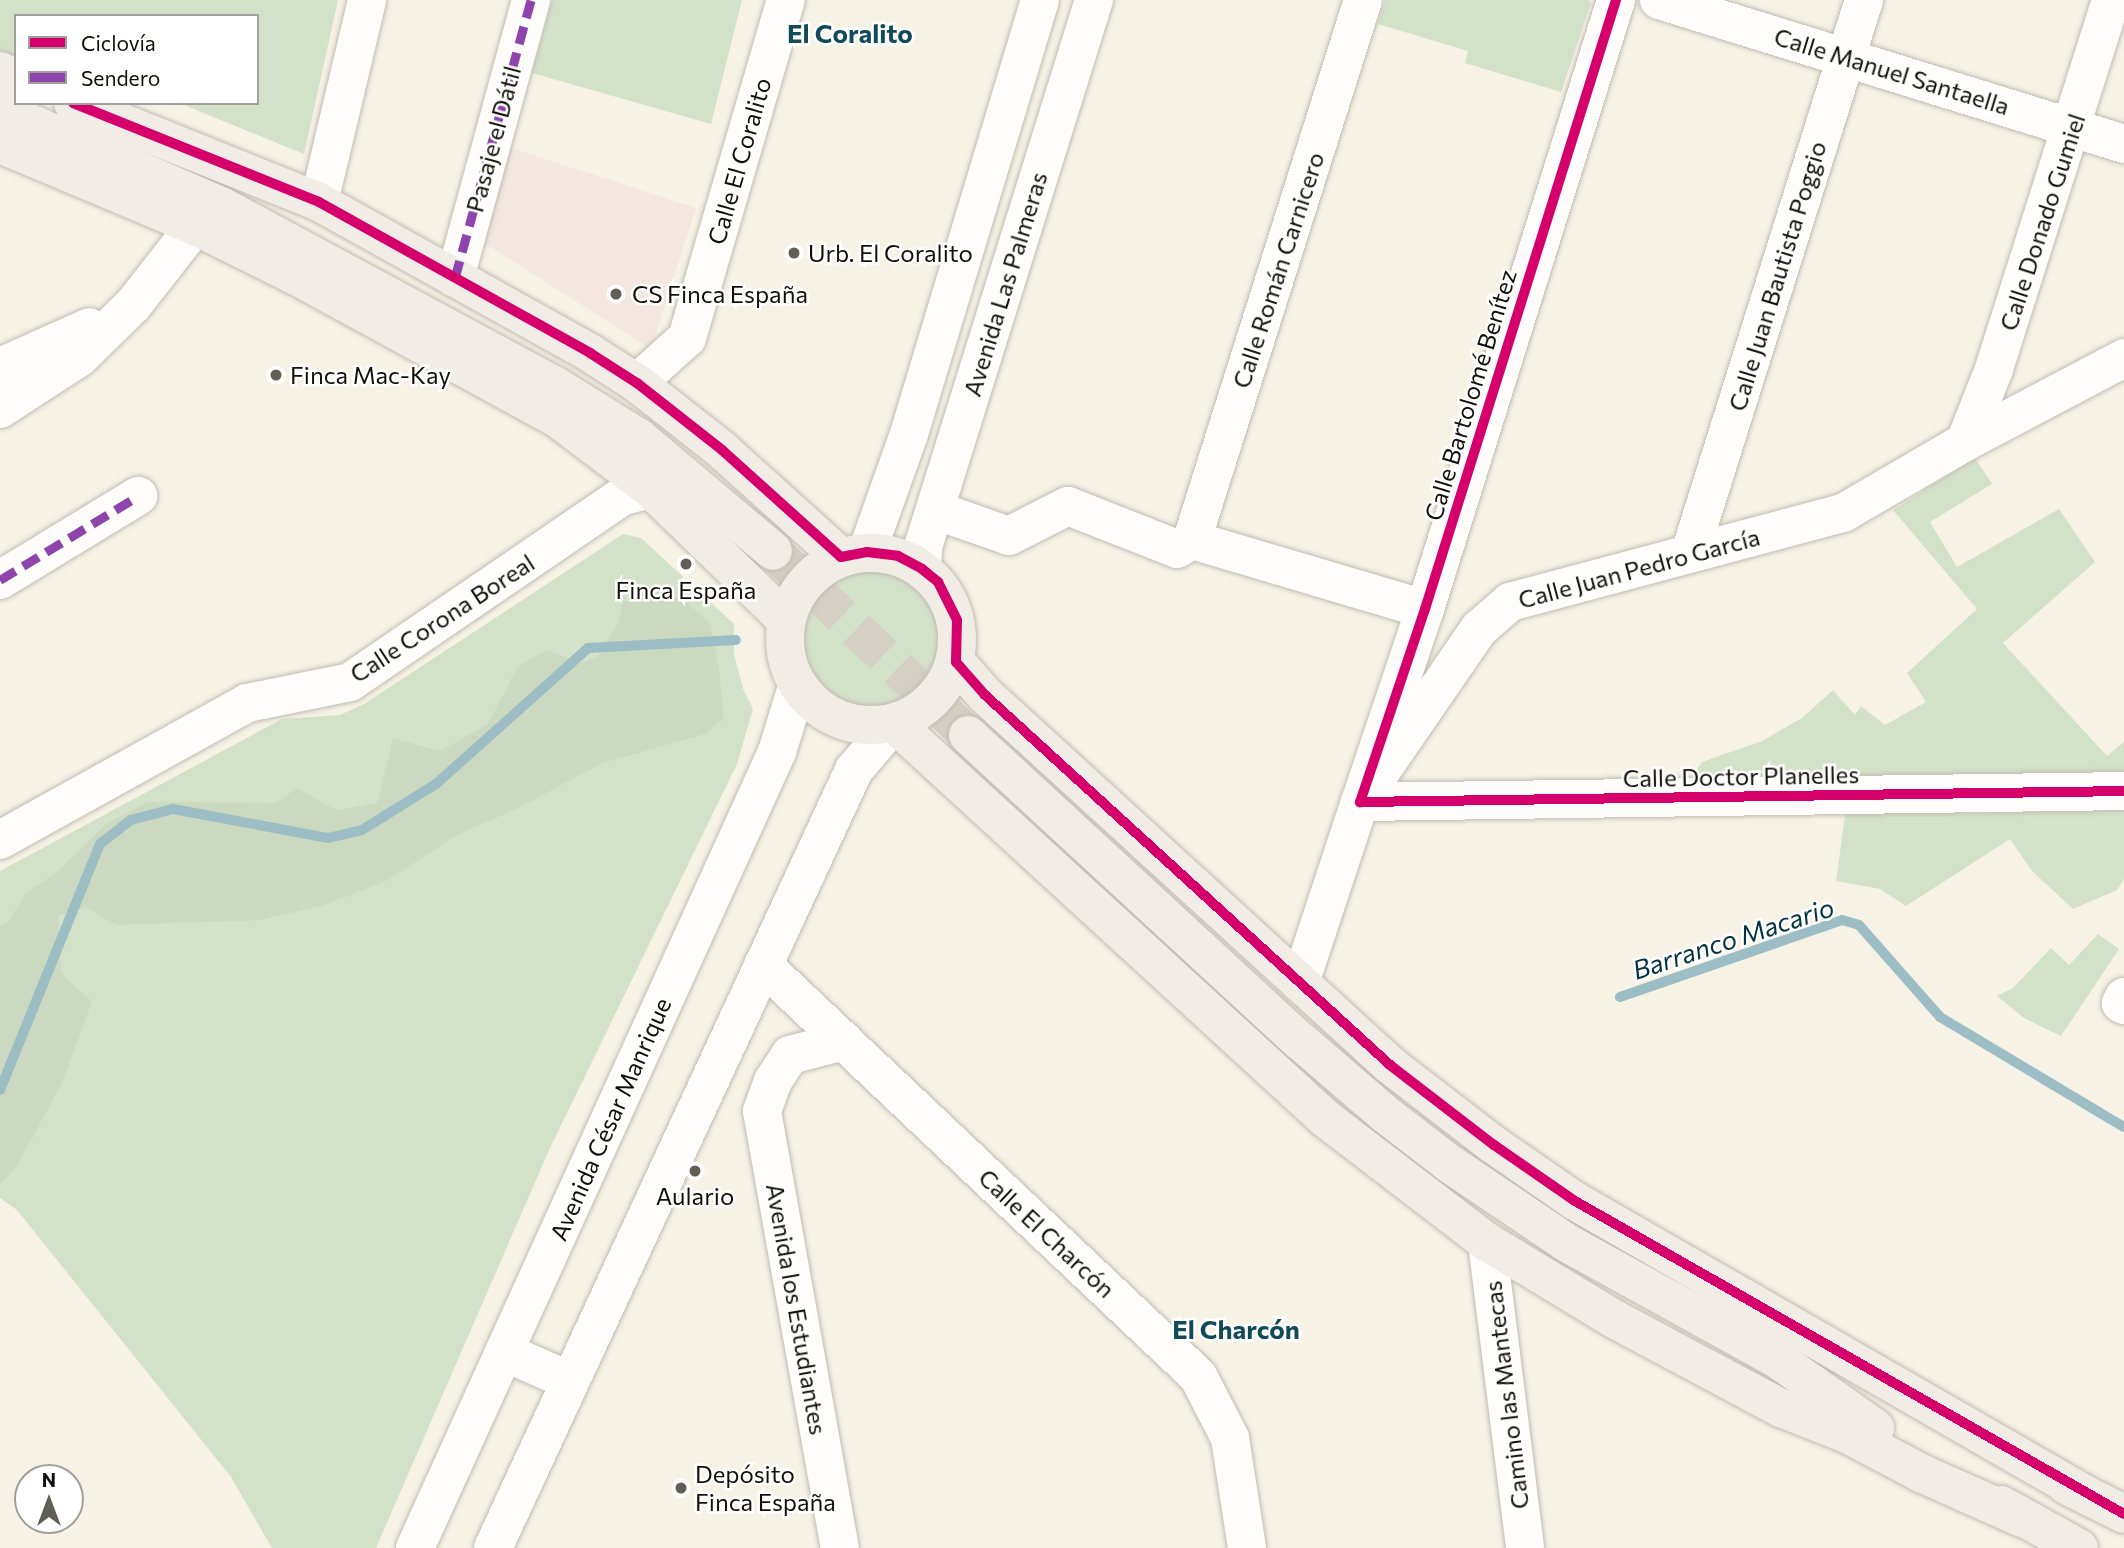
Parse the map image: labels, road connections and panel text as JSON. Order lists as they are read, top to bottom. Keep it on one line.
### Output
{"streets":{"street":["Calle Manuel Santaella","Pasaje el Dátil","Calle El Coralito","Calle Donado Gumiel","Calle Román Carnicero","Calle Juan Bautista Poggio","Avenida Las Palmeras","Calle Bartolomé Benítez","Calle Juan Pedro García","Calle Corona Boreal","Calle Doctor Planelles","Avenida César Manrique","Calle El Charcón","Avenida los Estudiantes","Camino las Mantecas"]},"crossings":[["Calle Manuel Santaella","Calle Donado Gumiel"],["Calle Manuel Santaella","Calle Juan Bautista Poggio"],["Calle Donado Gumiel","Calle Juan Pedro García"],["Calle Juan Bautista Poggio","Calle Juan Pedro García"],["Avenida Las Palmeras","Avenida César Manrique"],["Calle Bartolomé Benítez","Calle Juan Pedro García"],["Calle Bartolomé Benítez","Calle Doctor Planelles"],["Calle Juan Pedro García","Calle Doctor Planelles"]],"districts":["El Coralito","El Charcón"],"water":["Barranco Macario"],"places":["Urb. El Coralito","CS Finca España","Finca Mac-Kay","Finca España","Aulario","Depósito Finca España"],"legend":["Ciclovía","Sendero"],"north":"top"}
